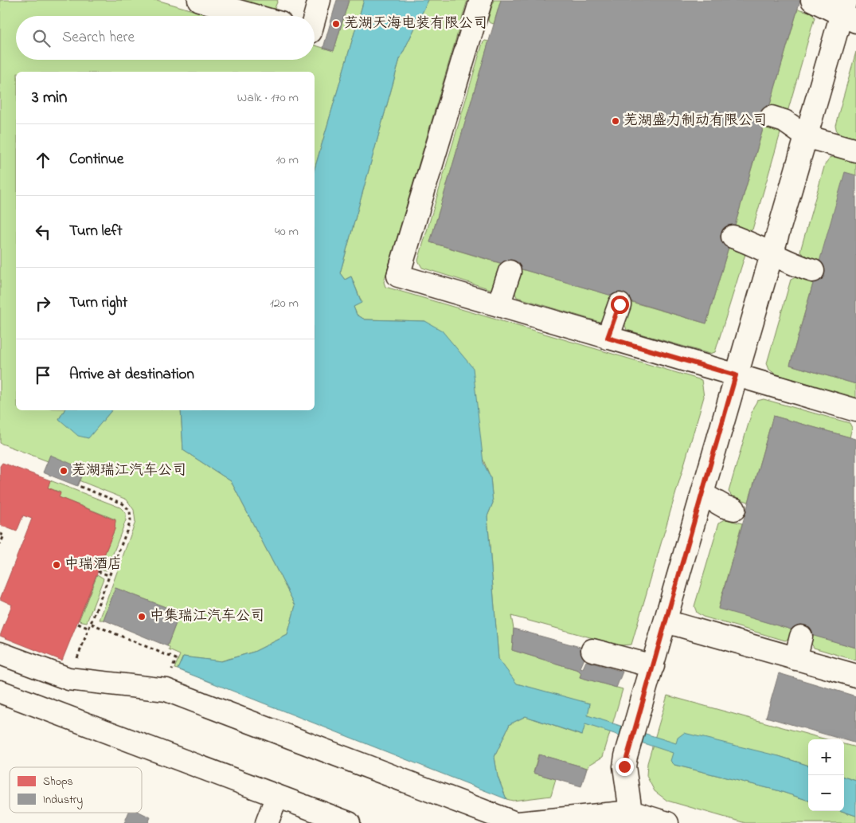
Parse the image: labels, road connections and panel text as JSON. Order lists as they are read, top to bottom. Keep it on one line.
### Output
{"places":["芜湖天海电装有限公司","芜湖盛力制动有限公司","芜湖瑞江汽车公司","中瑞酒店","中集瑞江汽车公司"],"legend":["Shops","Industry"],"page":{"search":"Search here","heading":["3 min","Walk · 170 m"],"list":[["Continue","10 m"],["Turn left","40 m"],["Turn right","120 m"],"Arrive at destination"],"map_buttons":["+","−"]}}
